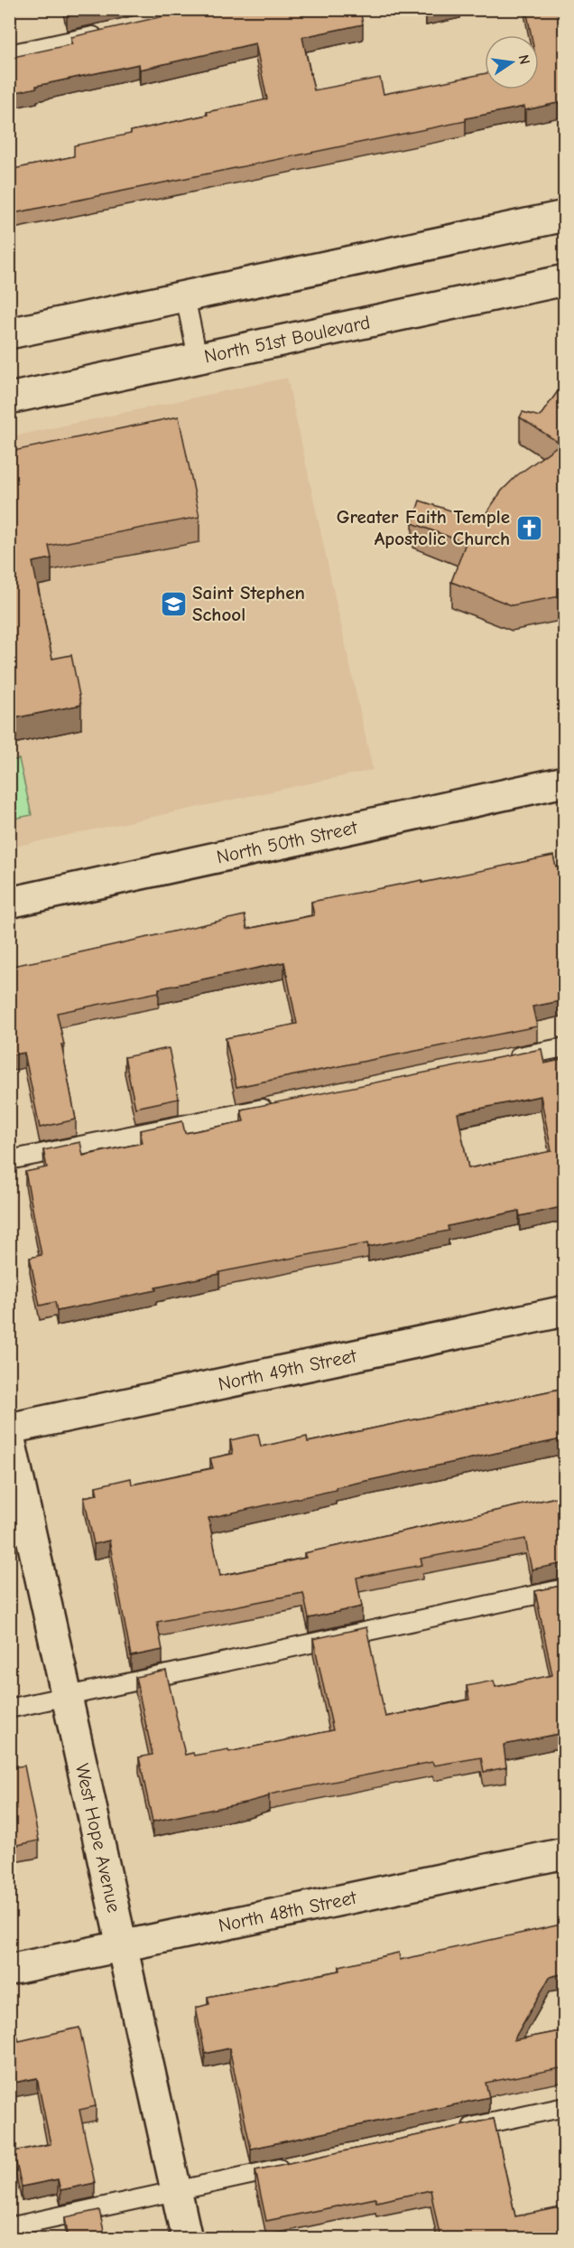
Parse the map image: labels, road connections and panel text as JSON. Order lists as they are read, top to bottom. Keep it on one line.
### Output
{"streets":{"street":["North 51st Boulevard","North 50th Street","North 49th Street","West Hope Avenue","North 48th Street"]},"crossings":[["West Hope Avenue","North 48th Street"]],"places":{"church":["Greater Faith Temple Apostolic Church"],"school or university":["Saint Stephen School"]},"north":"right"}
